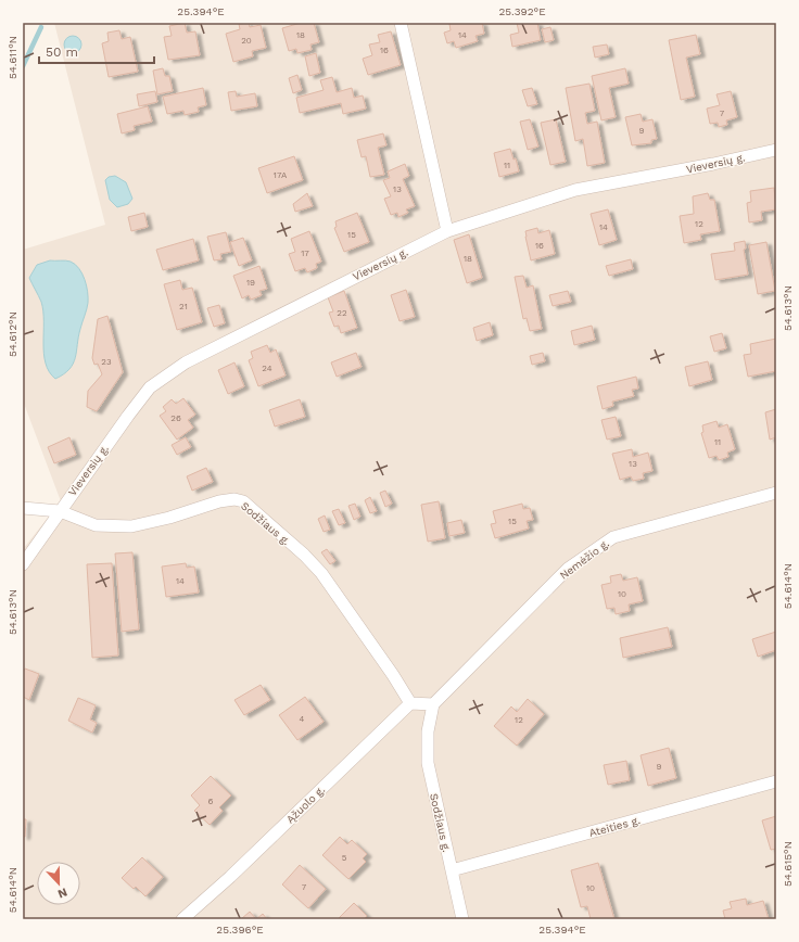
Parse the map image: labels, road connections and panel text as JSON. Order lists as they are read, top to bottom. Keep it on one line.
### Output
{"streets":{"street":["Vieversių g.","Sodžiaus g.","Nemėžio g.","Ąžuolo g.","Ateities g."]},"crossings":[["Vieversių g.","Sodžiaus g."],["Sodžiaus g.","Nemėžio g."],["Sodžiaus g.","Ąžuolo g."],["Sodžiaus g.","Ateities g."]],"house_numbers":["18","14","20","16","7","9","11","17A","13","12","14","15","16","17","18","19","21","22","23","24","26","11","13","15","14","10","4","12","9","6","5","7","10"],"scale_bar":"50 m","north":"bottom","coordinates":["25.394°E","25.392°E","54.611°N","54.613°N","54.612°N","54.614°N","54.615°N","25.396°E"]}
